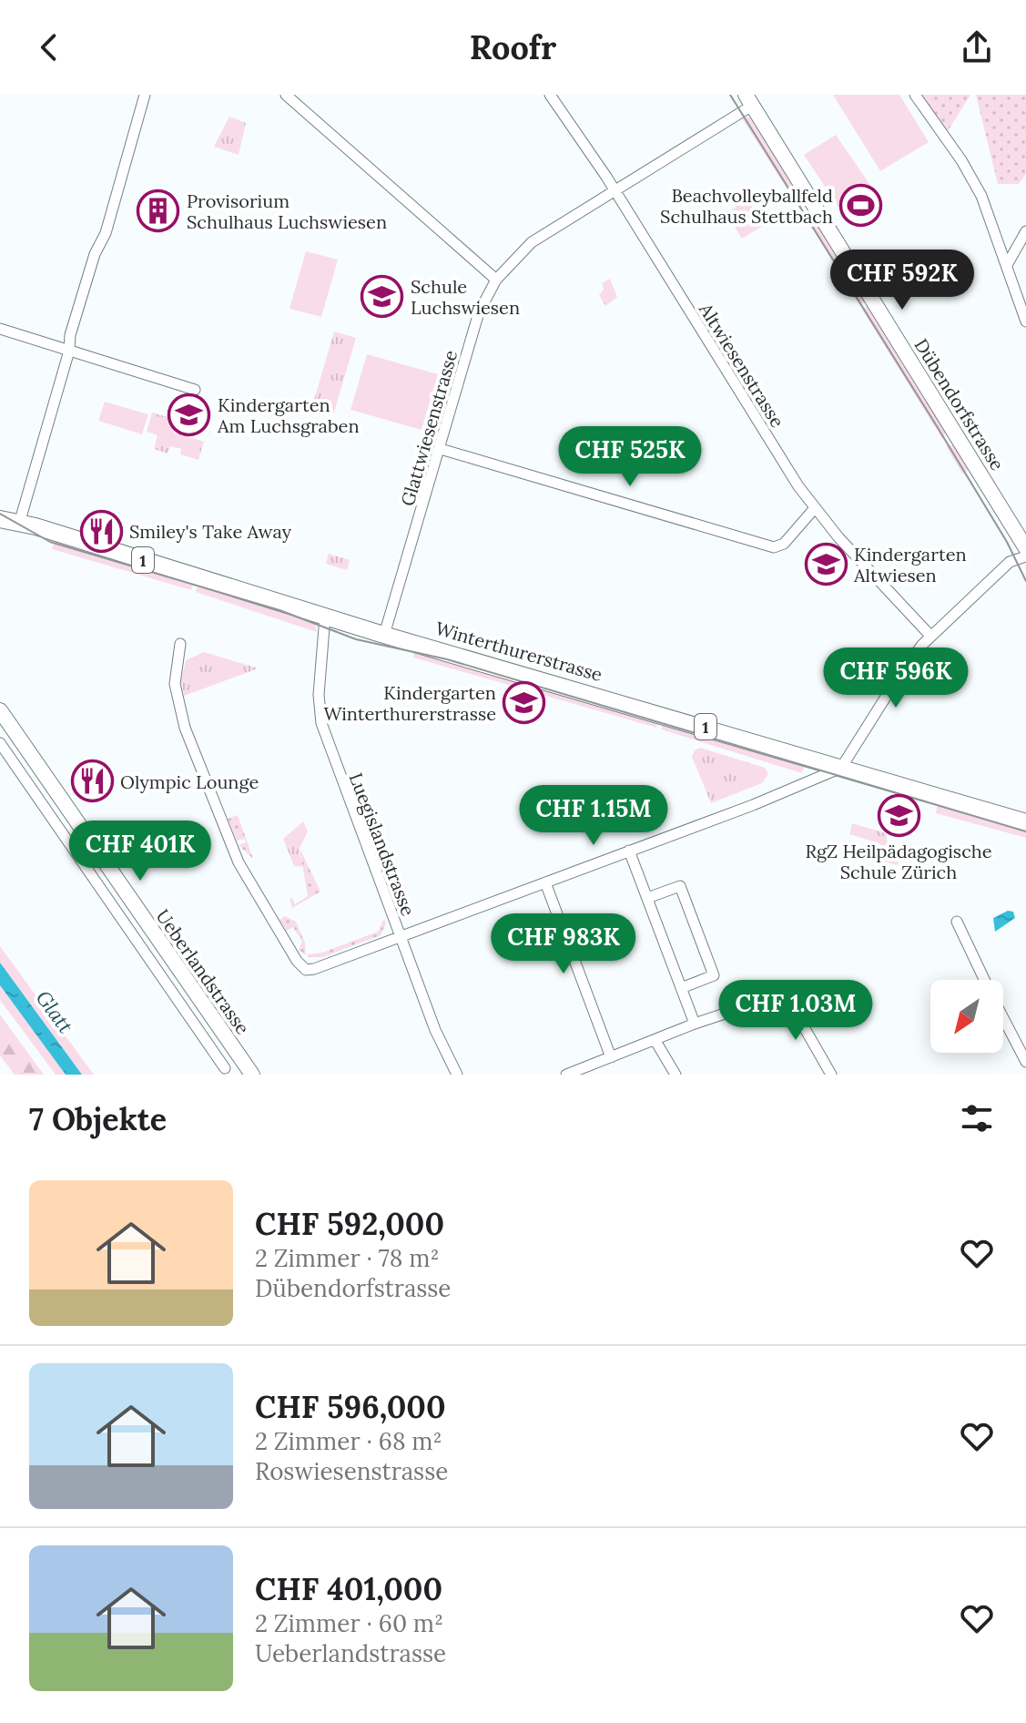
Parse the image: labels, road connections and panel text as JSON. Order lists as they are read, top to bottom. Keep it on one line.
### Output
{"streets":{"main road":["1","Winterthurerstrasse"],"street":["Altwiesenstrasse","Dübendorfstrasse","Glattwiesenstrasse","Luegislandstrasse","Ueberlandstrasse"]},"crossings":[["Altwiesenstrasse","Glattwiesenstrasse"],["Dübendorfstrasse","Glattwiesenstrasse"],["Glattwiesenstrasse","Winterthurerstrasse"],["Winterthurerstrasse","Luegislandstrasse"]],"water":["Glatt"],"places":{"sports":["Beachvolleyballfeld Schulhaus Stettbach"],"building":["Provisorium Schulhaus Luchswiesen"],"school or university":["Schule Luchswiesen","Kindergarten Am Luchsgraben","Kindergarten Altwiesen","Kindergarten Winterthurerstrasse","RgZ Heilpädagogische Schule Zürich"],"restaurant":["Smiley's Take Away","Olympic Lounge"]},"north":"bottom left","page":{"header":"Roofr","price":["CHF 592K","CHF 525K","CHF 596K","CHF 1.15M","CHF 401K","CHF 983K","CHF 1.03M"],"heading":"7 Objekte","list":[{"name":"CHF 592,000","note":"2 Zimmer · 78 m² · Dübendorfstrasse"},{"name":"CHF 596,000","note":"2 Zimmer · 68 m² · Roswiesenstrasse"},{"name":"CHF 401,000","note":"2 Zimmer · 60 m² · Ueberlandstrasse"}]}}
